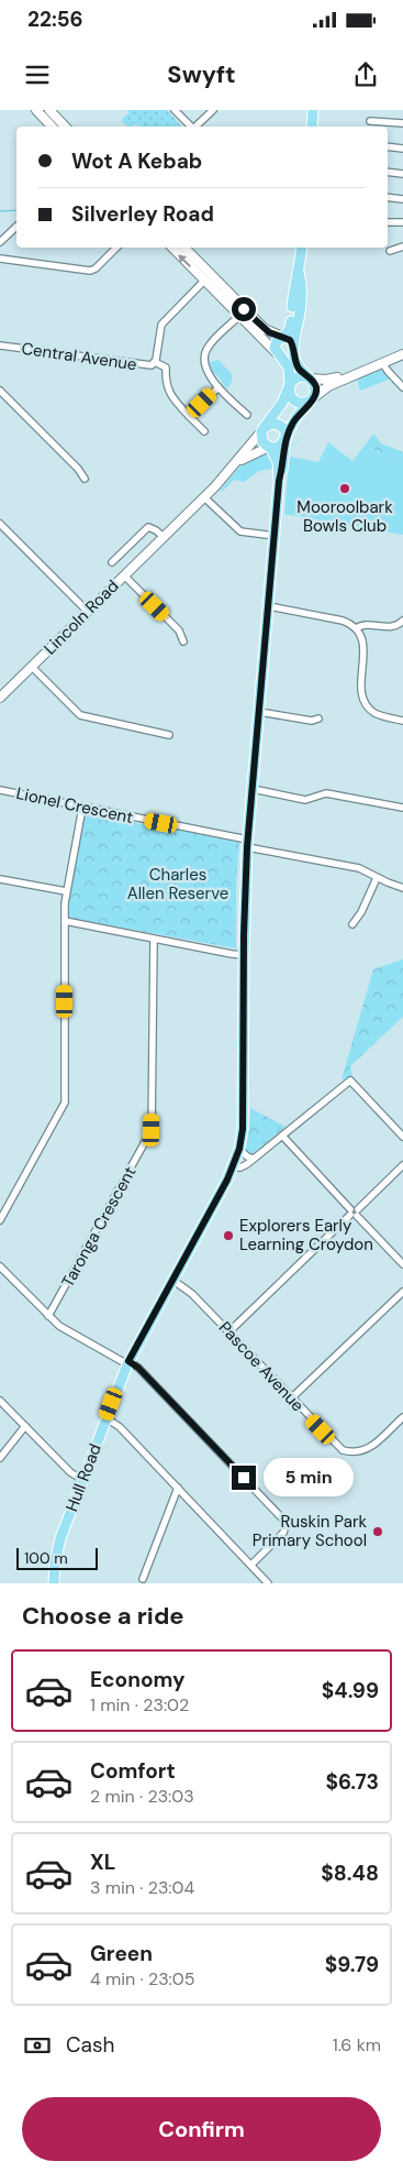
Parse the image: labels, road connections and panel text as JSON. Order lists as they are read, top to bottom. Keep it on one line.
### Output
{"streets":{"main road":["Lincoln Road","Hull Road"],"street":["Central Avenue","Lionel Crescent","Taronga Crescent","Pascoe Avenue"]},"crossings":[["Lincoln Road","Hull Road"],["Lionel Crescent","Hull Road"],["Pascoe Avenue","Hull Road"]],"parks":["Charles Allen Reserve"],"places":["Mooroolbark Bowls Club","Explorers Early Learning Croydon","Ruskin Park Primary School"],"scale_bar":"100 m","page":{"status":"22:56","header":"Swyft","banner":["Wot A Kebab","Silverley Road"],"bubble":"5 min","scale":"100 m","heading":"Choose a ride","list":[{"name":"Economy","note":"1 min · 23:02","value":"$4.99"},{"name":"Comfort","note":"2 min · 23:03","value":"$6.73"},{"name":"XL","note":"3 min · 23:04","value":"$8.48"},{"name":"Green","note":"4 min · 23:05","value":"$9.79"}],"pay":["Cash","1.6 km"],"buttons":"Confirm"}}
